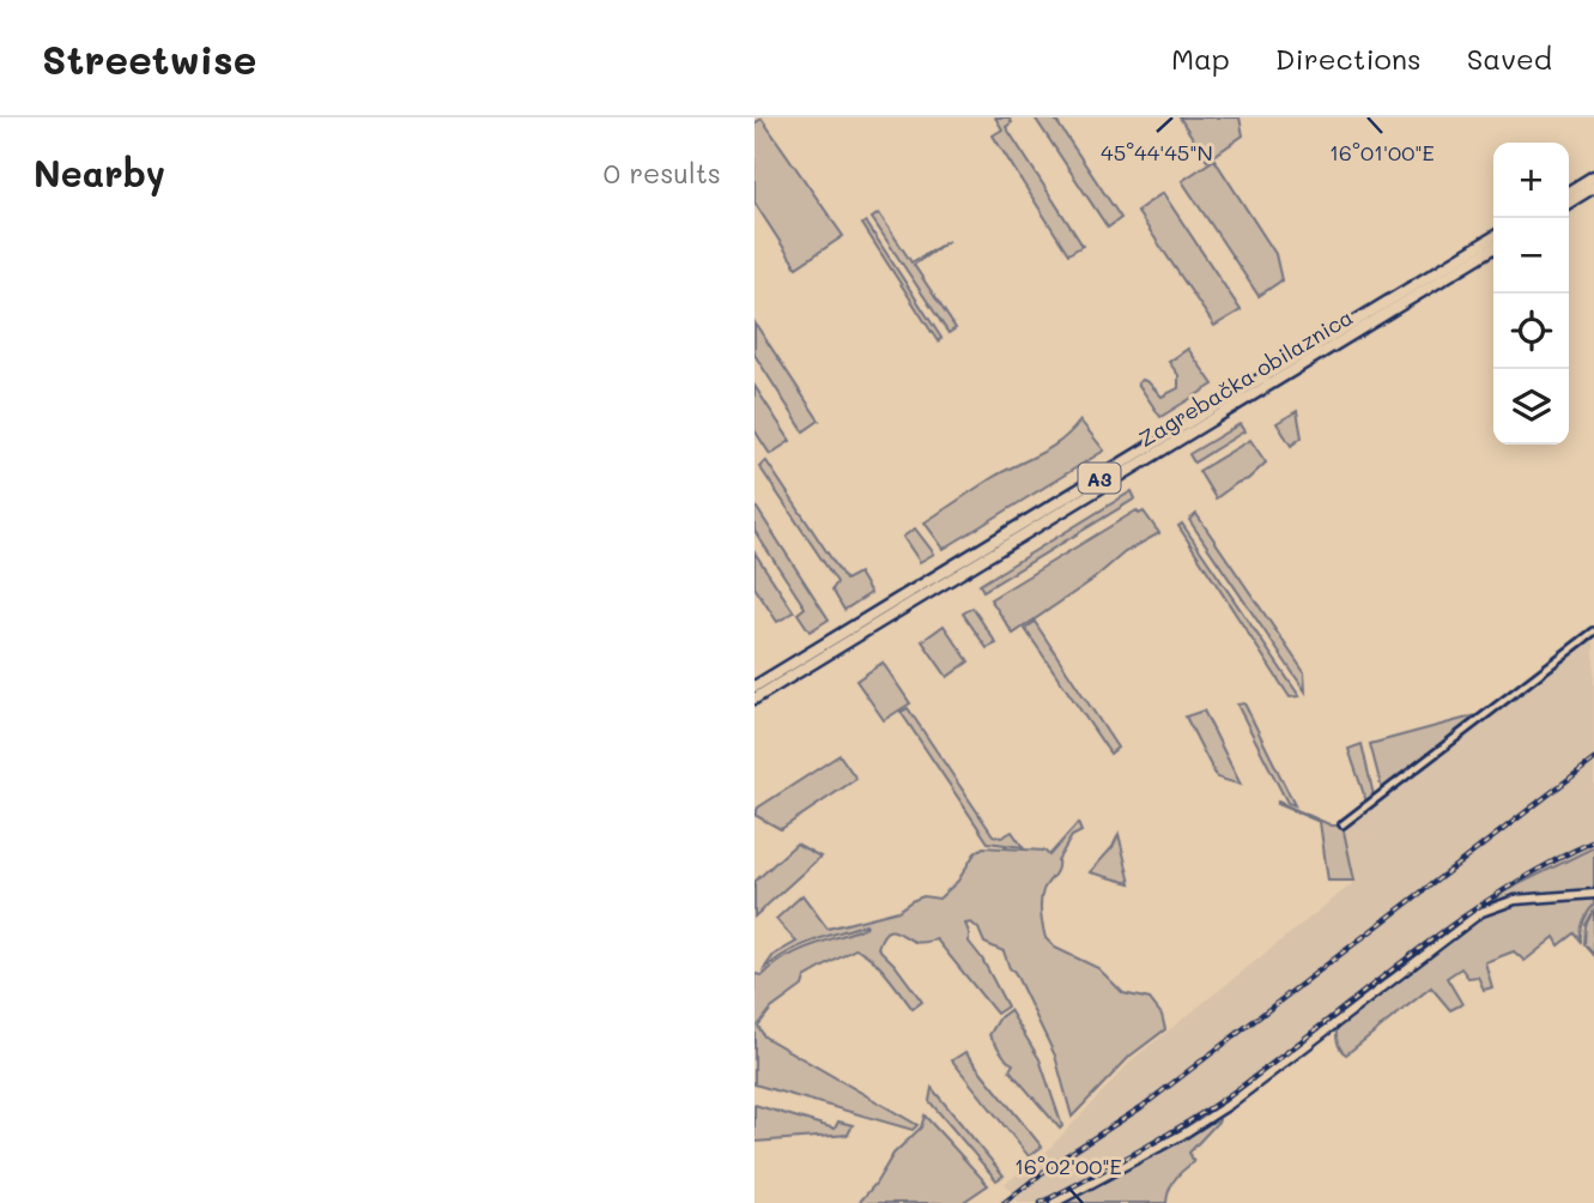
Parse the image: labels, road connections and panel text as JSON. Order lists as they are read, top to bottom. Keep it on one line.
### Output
{"streets":{"highway":["Zagrebačka obilaznica","A3"]},"page":{"header":"Streetwise","nav":["Map","Directions","Saved"],"heading":["Nearby","0 results"],"map_buttons":["+","−"]},"coordinates":["45°44'45\"N","16°01'00\"E","16°02'00\"E"]}
